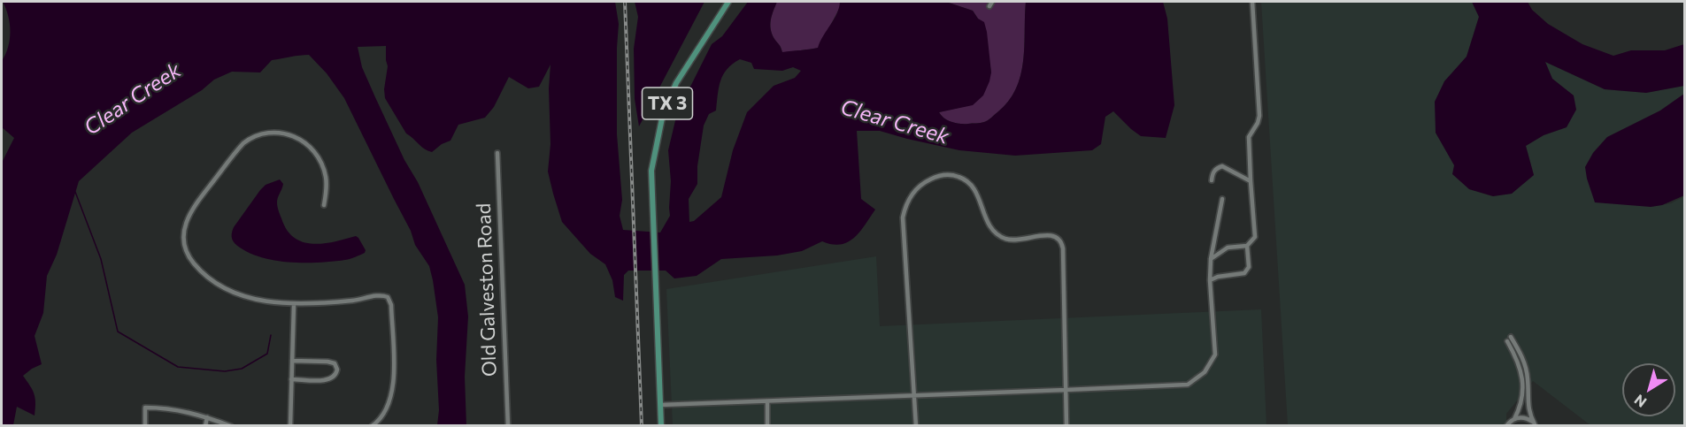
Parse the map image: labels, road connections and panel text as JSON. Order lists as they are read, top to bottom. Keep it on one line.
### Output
{"streets":{"main road":["TX 3"],"street":["Old Galveston Road"]},"water":["Clear Creek"],"north":"bottom left"}
